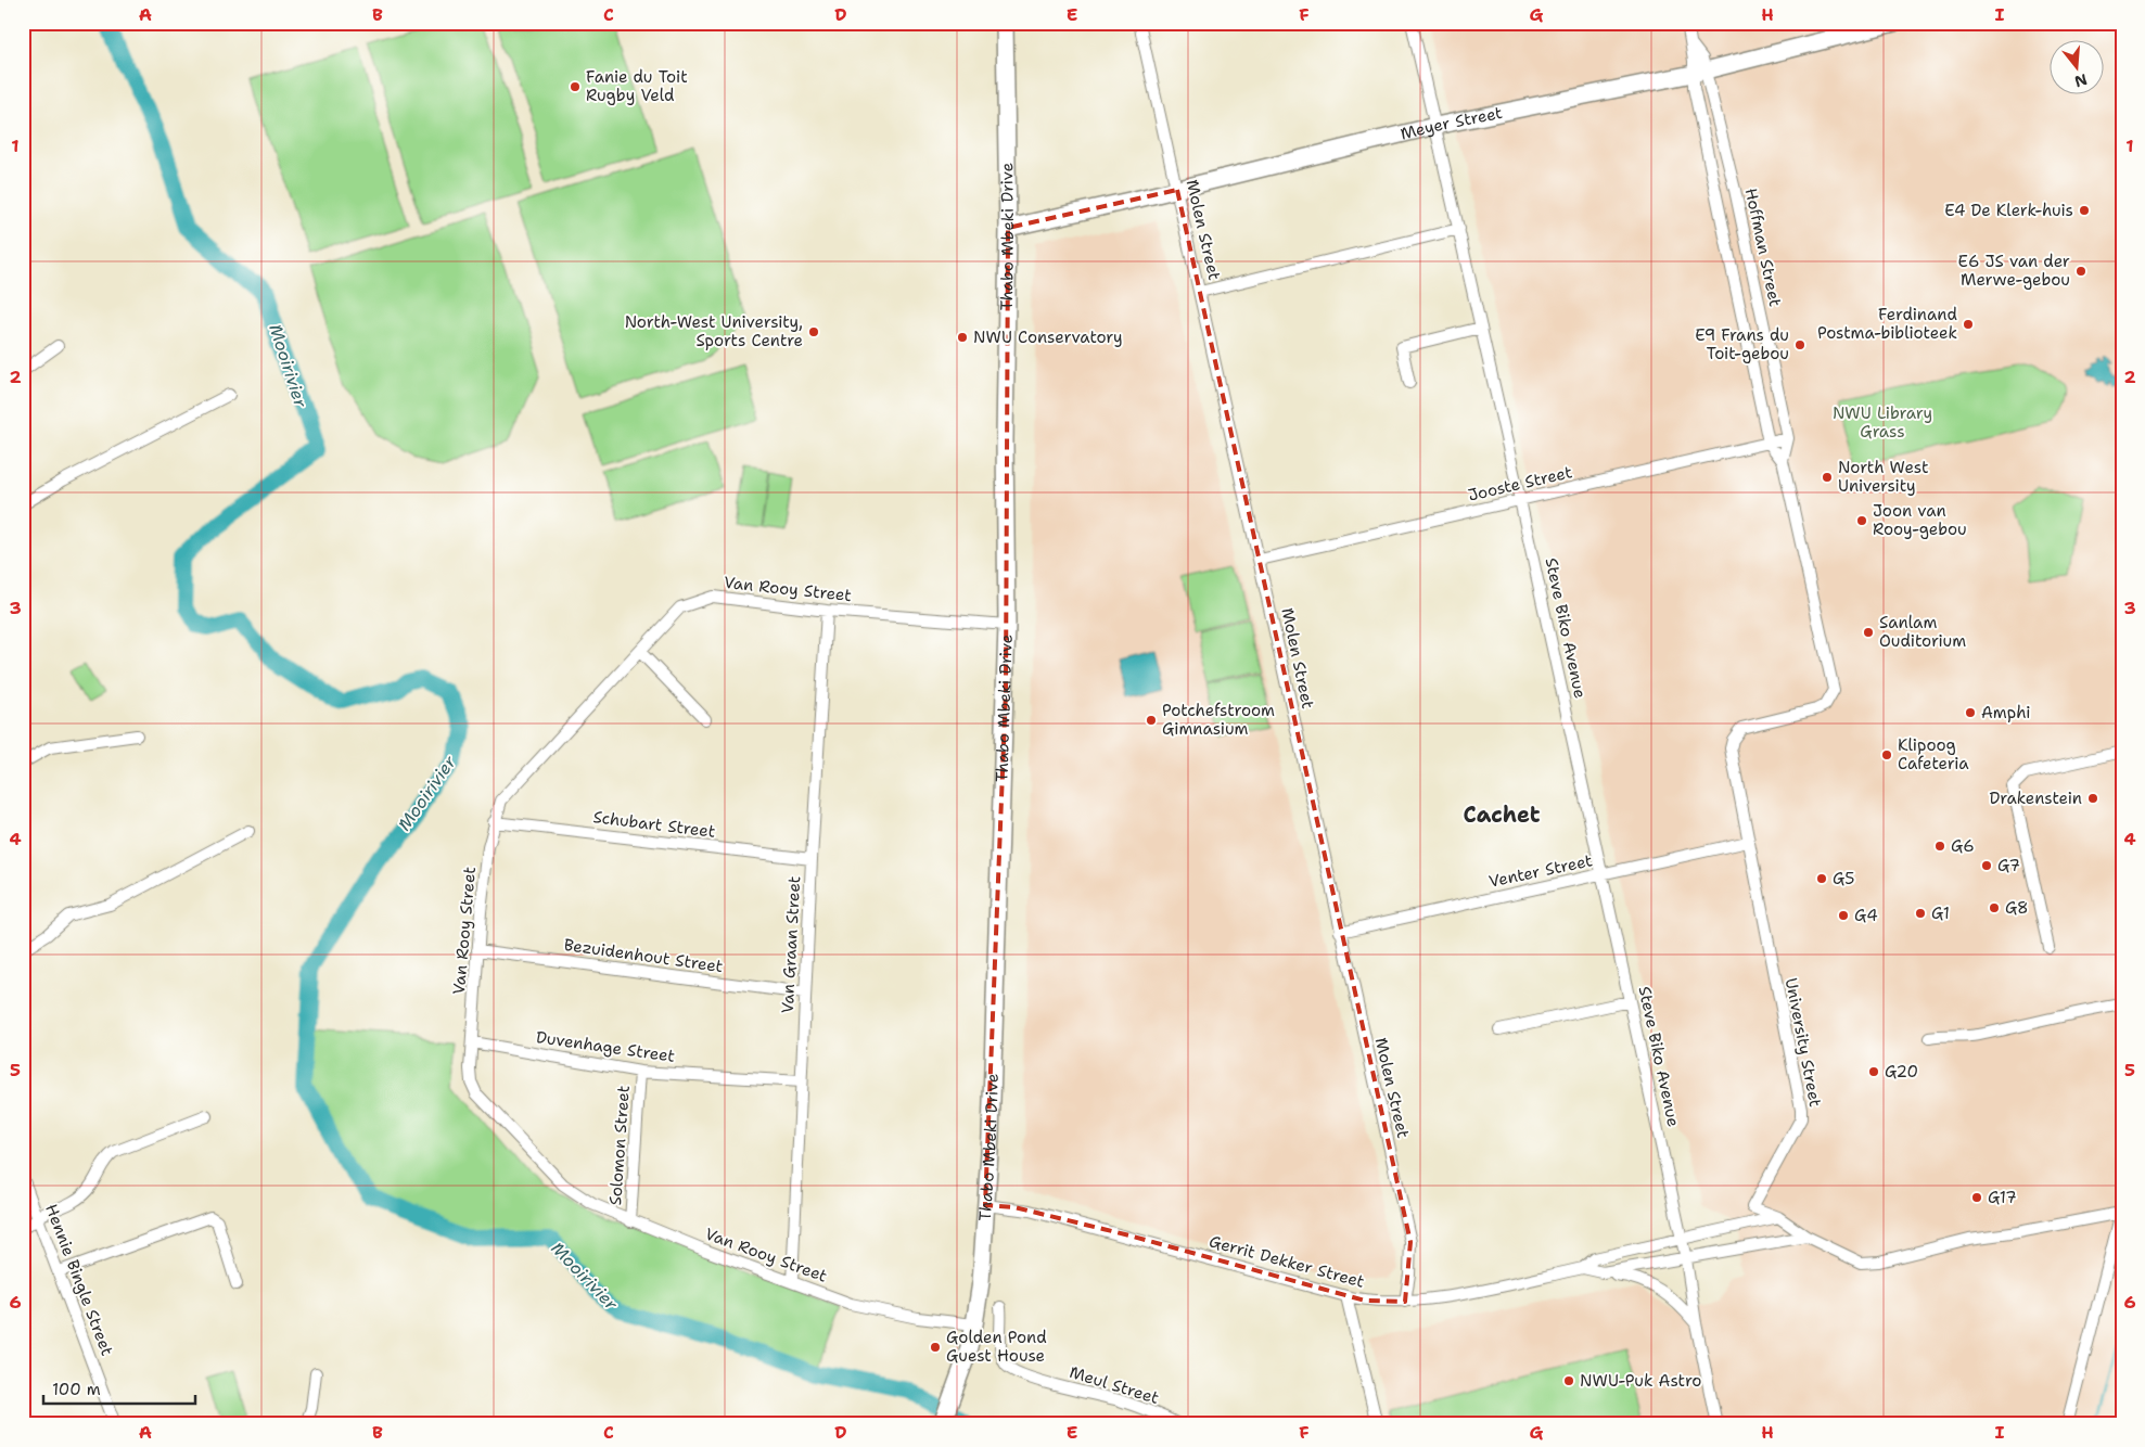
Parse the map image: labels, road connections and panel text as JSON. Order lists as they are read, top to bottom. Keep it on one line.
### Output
{"streets":{"main road":["Meyer Street","Thabo Mbeki Drive"],"street":["Molen Street","Hoffman Street","Jooste Street","Van Rooy Street","Steve Biko Avenue","Schubart Street","Venter Street","Van Graan Street","Bezuidenhout Street","University Street","Duvenhage Street","Solomon Street","Gerrit Dekker Street","Hennie Bingle Street","Meul Street"]},"crossings":[["Meyer Street","Molen Street"],["Meyer Street","Thabo Mbeki Drive"],["Meyer Street","Hoffman Street"],["Meyer Street","Steve Biko Avenue"],["Molen Street","Jooste Street"],["Molen Street","Venter Street"],["Molen Street","Gerrit Dekker Street"],["Thabo Mbeki Drive","Van Rooy Street"],["Thabo Mbeki Drive","Gerrit Dekker Street"],["Hoffman Street","Jooste Street"],["Hoffman Street","University Street"],["Jooste Street","Steve Biko Avenue"],["Van Rooy Street","Schubart Street"],["Van Rooy Street","Van Graan Street"],["Van Rooy Street","Bezuidenhout Street"],["Van Rooy Street","Duvenhage Street"],["Van Rooy Street","Solomon Street"],["Steve Biko Avenue","Venter Street"],["Steve Biko Avenue","Gerrit Dekker Street"],["Schubart Street","Van Graan Street"],["Venter Street","University Street"],["Van Graan Street","Bezuidenhout Street"],["Van Graan Street","Duvenhage Street"],["University Street","Gerrit Dekker Street"],["Duvenhage Street","Solomon Street"]],"districts":["Cachet"],"water":["Mooirivier"],"parks":["NWU Library Grass"],"places":["Fanie du Toit Rugby Veld","E4 De Klerk-huis","E6 JS van der Merwe-gebou","Ferdinand Postma-biblioteek","North-West University, Sports Centre","NWU Conservatory","E9 Frans du Toit-gebou","North West University","Joon van Rooy-gebou","Sanlam Ouditorium","Amphi","Potchefstroom Gimnasium","Klipoog Cafeteria","Drakenstein","G6","G7","G5","G8","G1","G4","G20","G17","Golden Pond Guest House","NWU-Puk Astro"],"scale_bar":"100 m","north":"bottom","grid":{"columns":["A","B","C","D","E","F","G","H","I"],"rows":["1","2","3","4","5","6"]}}
